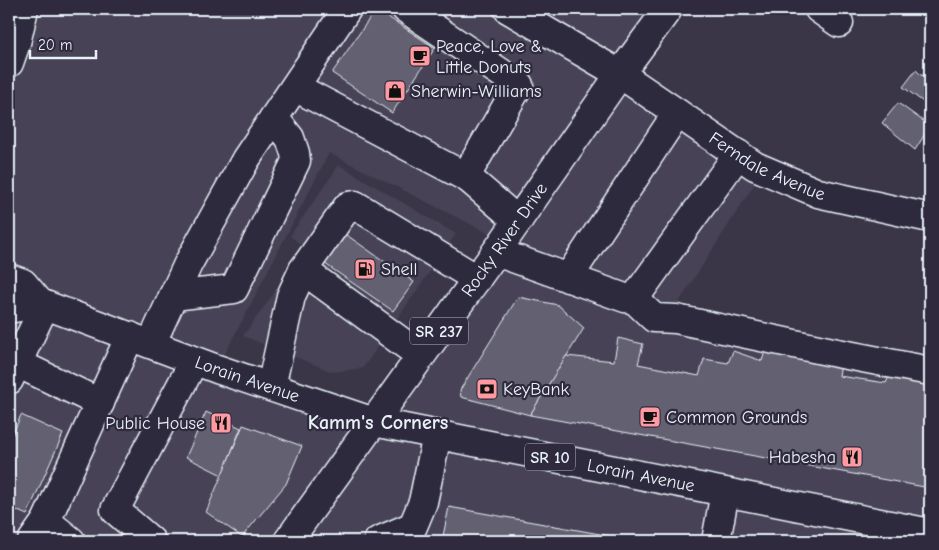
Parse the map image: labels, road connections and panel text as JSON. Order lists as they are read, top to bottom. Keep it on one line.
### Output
{"streets":{"main road":["Ferndale Avenue","Rocky River Drive","SR 237","Lorain Avenue","SR 10"]},"crossings":[["Ferndale Avenue","Rocky River Drive"],["Rocky River Drive","Lorain Avenue"]],"districts":["Kamm's Corners"],"places":{"cafe":["Peace, Love & Little Donuts","Common Grounds"],"shop":["Sherwin-Williams"],"fuel station":["Shell"],"bank":["KeyBank"],"restaurant":["Public House","Habesha"]},"scale_bar":"20 m"}
